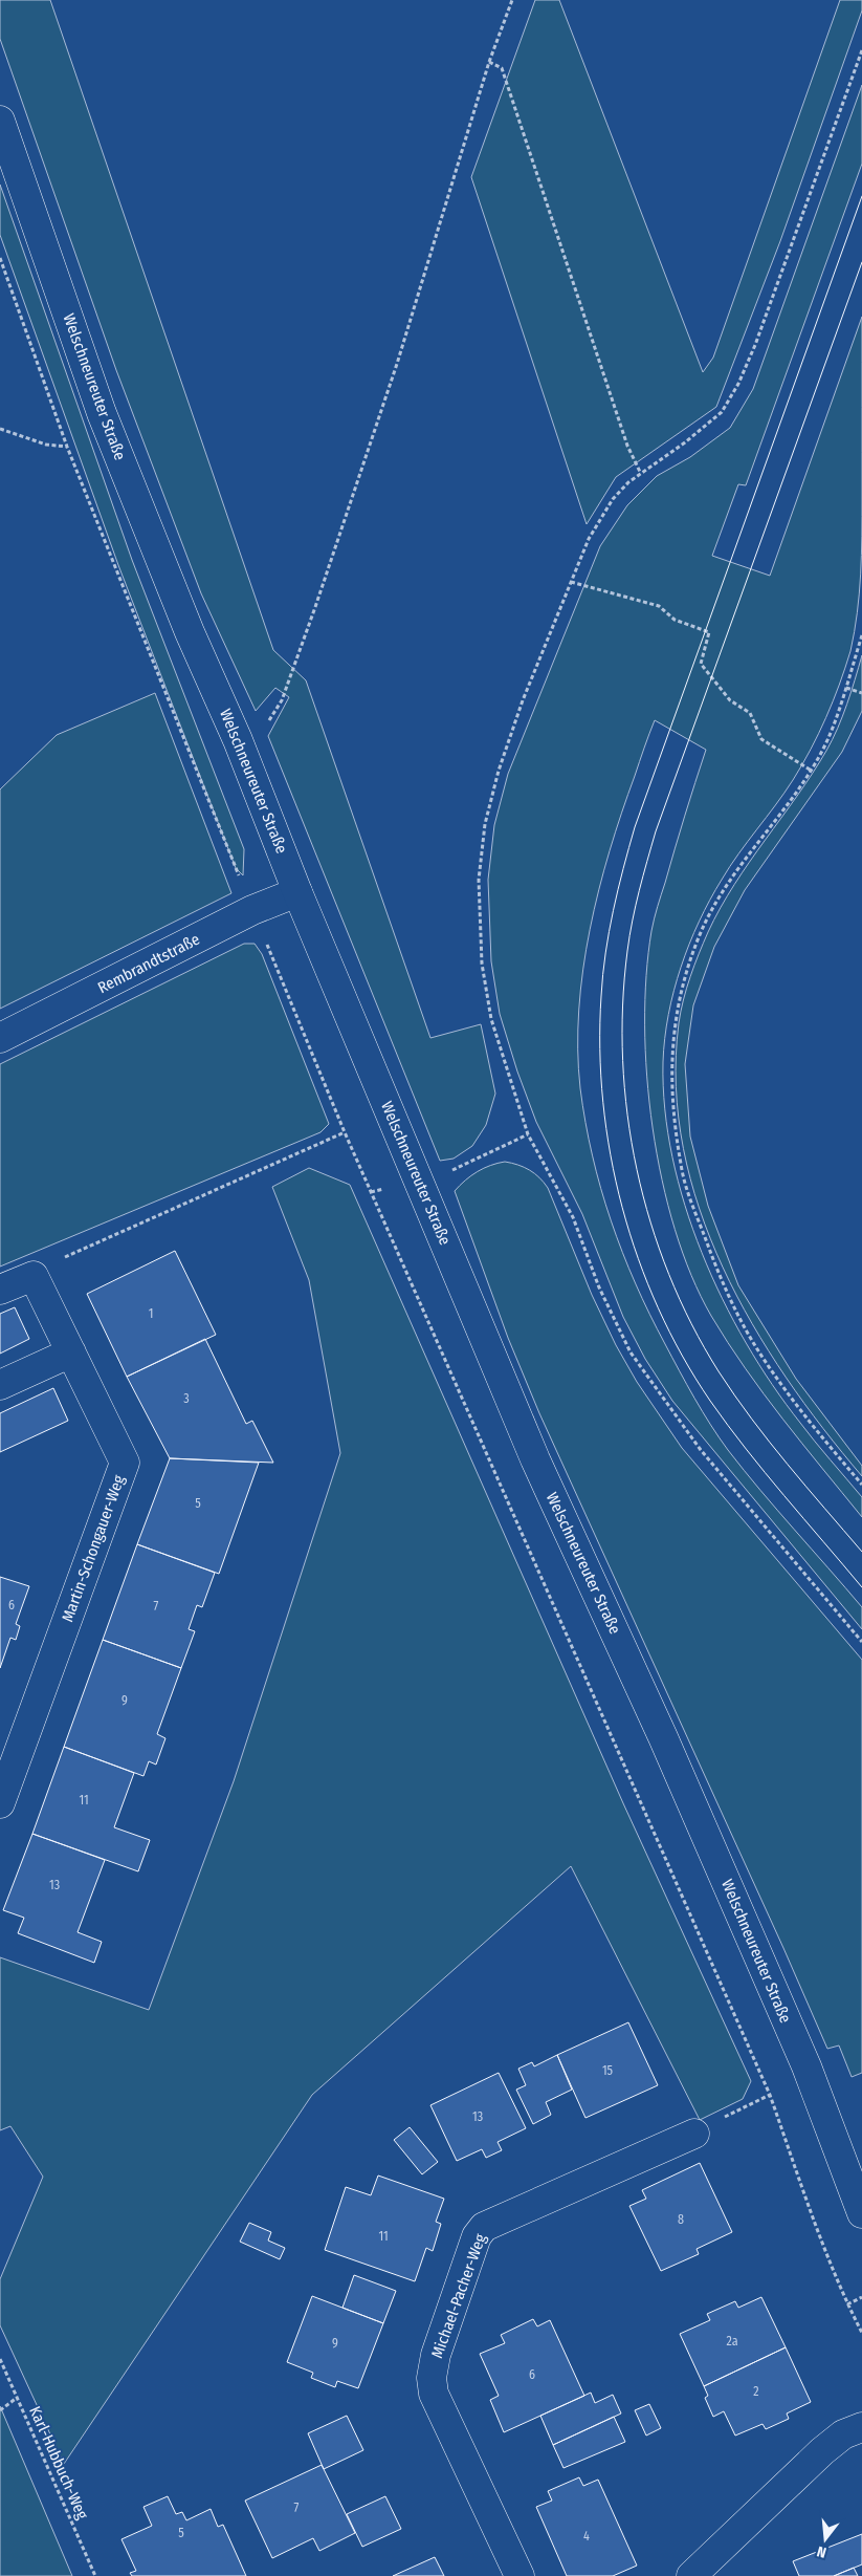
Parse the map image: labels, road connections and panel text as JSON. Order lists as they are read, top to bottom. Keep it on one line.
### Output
{"streets":{"main road":["Welschneureuter Straße","Rembrandtstraße","Martin-Schongauer-Weg","Michael-Pacher-Weg"],"path":["Karl-Hubbuch-Weg"]},"crossings":[["Welschneureuter Straße","Rembrandtstraße"]],"house_numbers":["1","3","5","6","7","9","11","13","15","13","8","11","2a","9","6","2","7","5","4"],"north":"bottom"}
